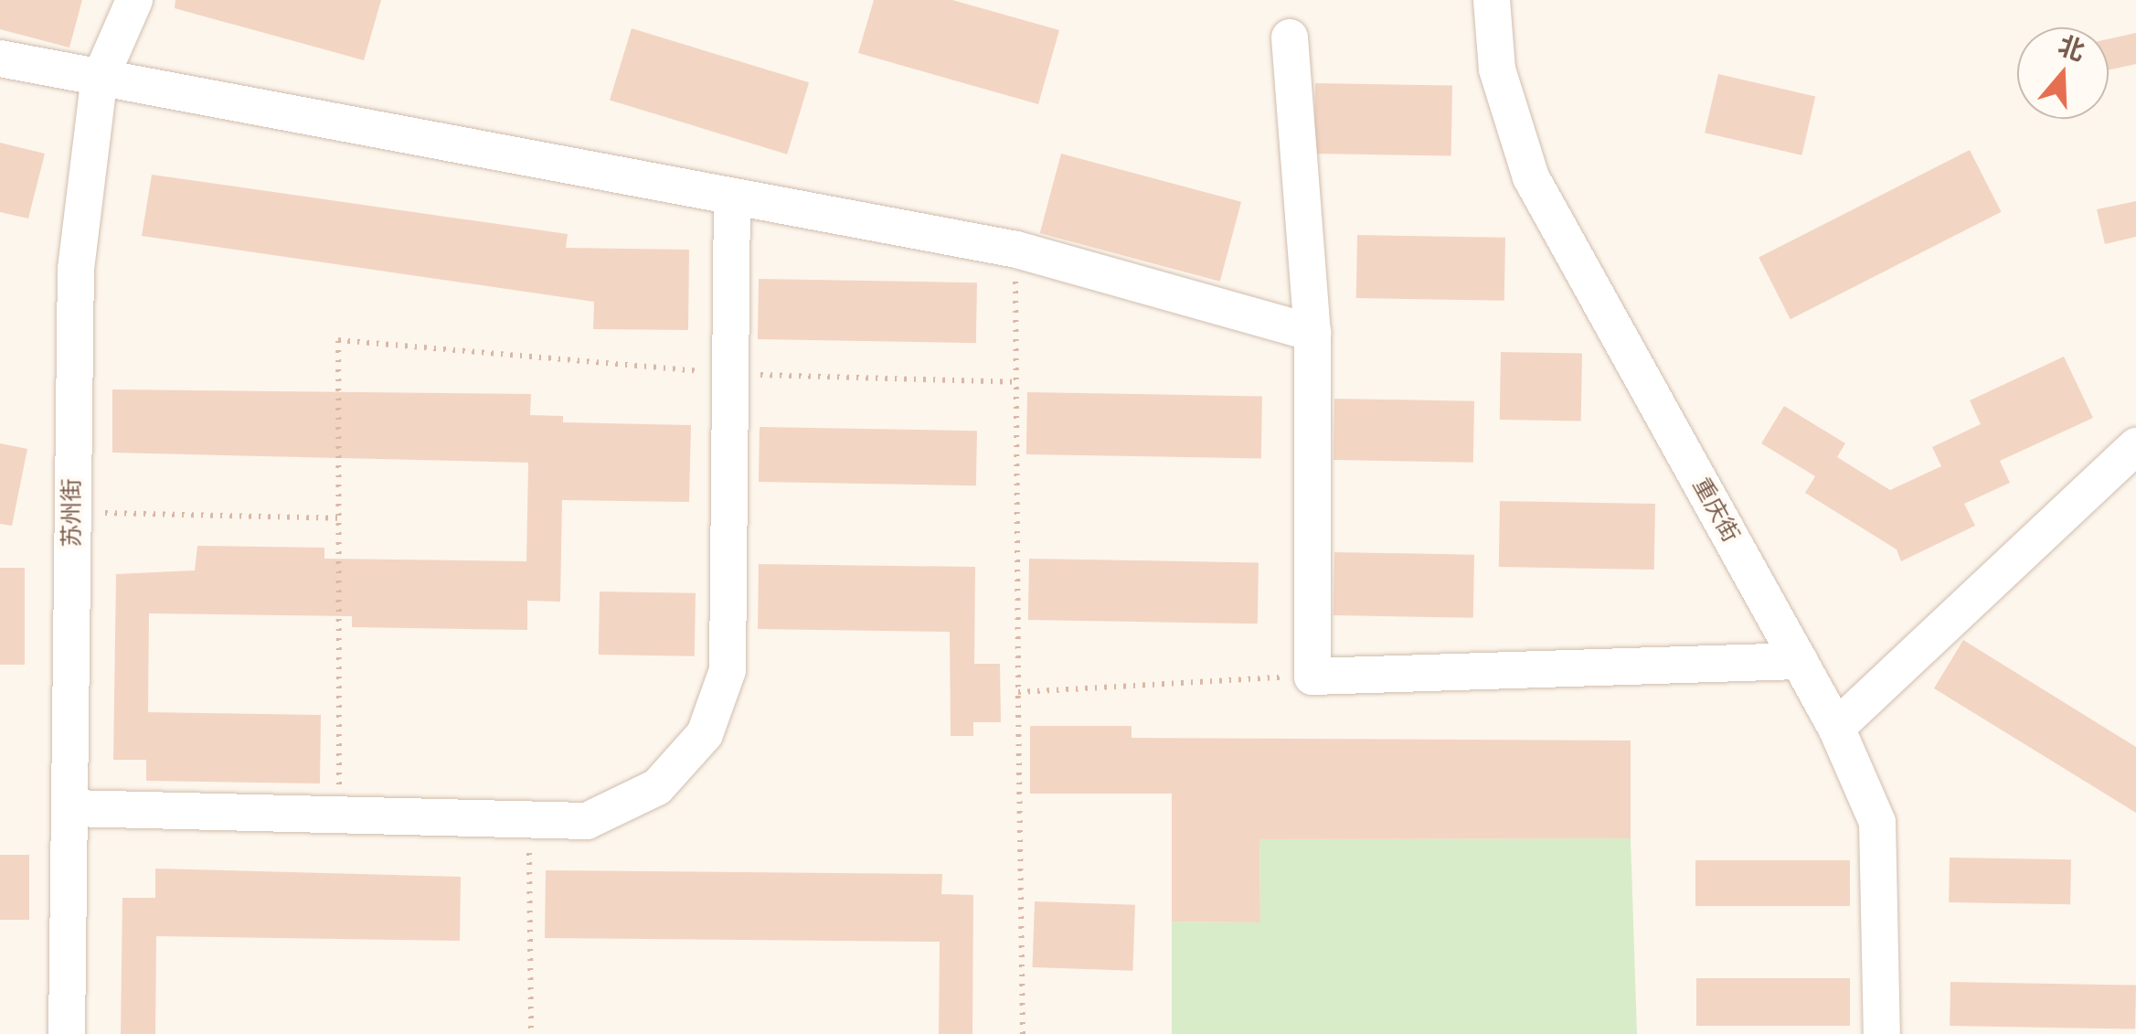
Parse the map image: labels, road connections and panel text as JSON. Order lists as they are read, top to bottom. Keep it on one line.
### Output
{"streets":{"street":["重庆街","苏州街"]},"north":"top"}
